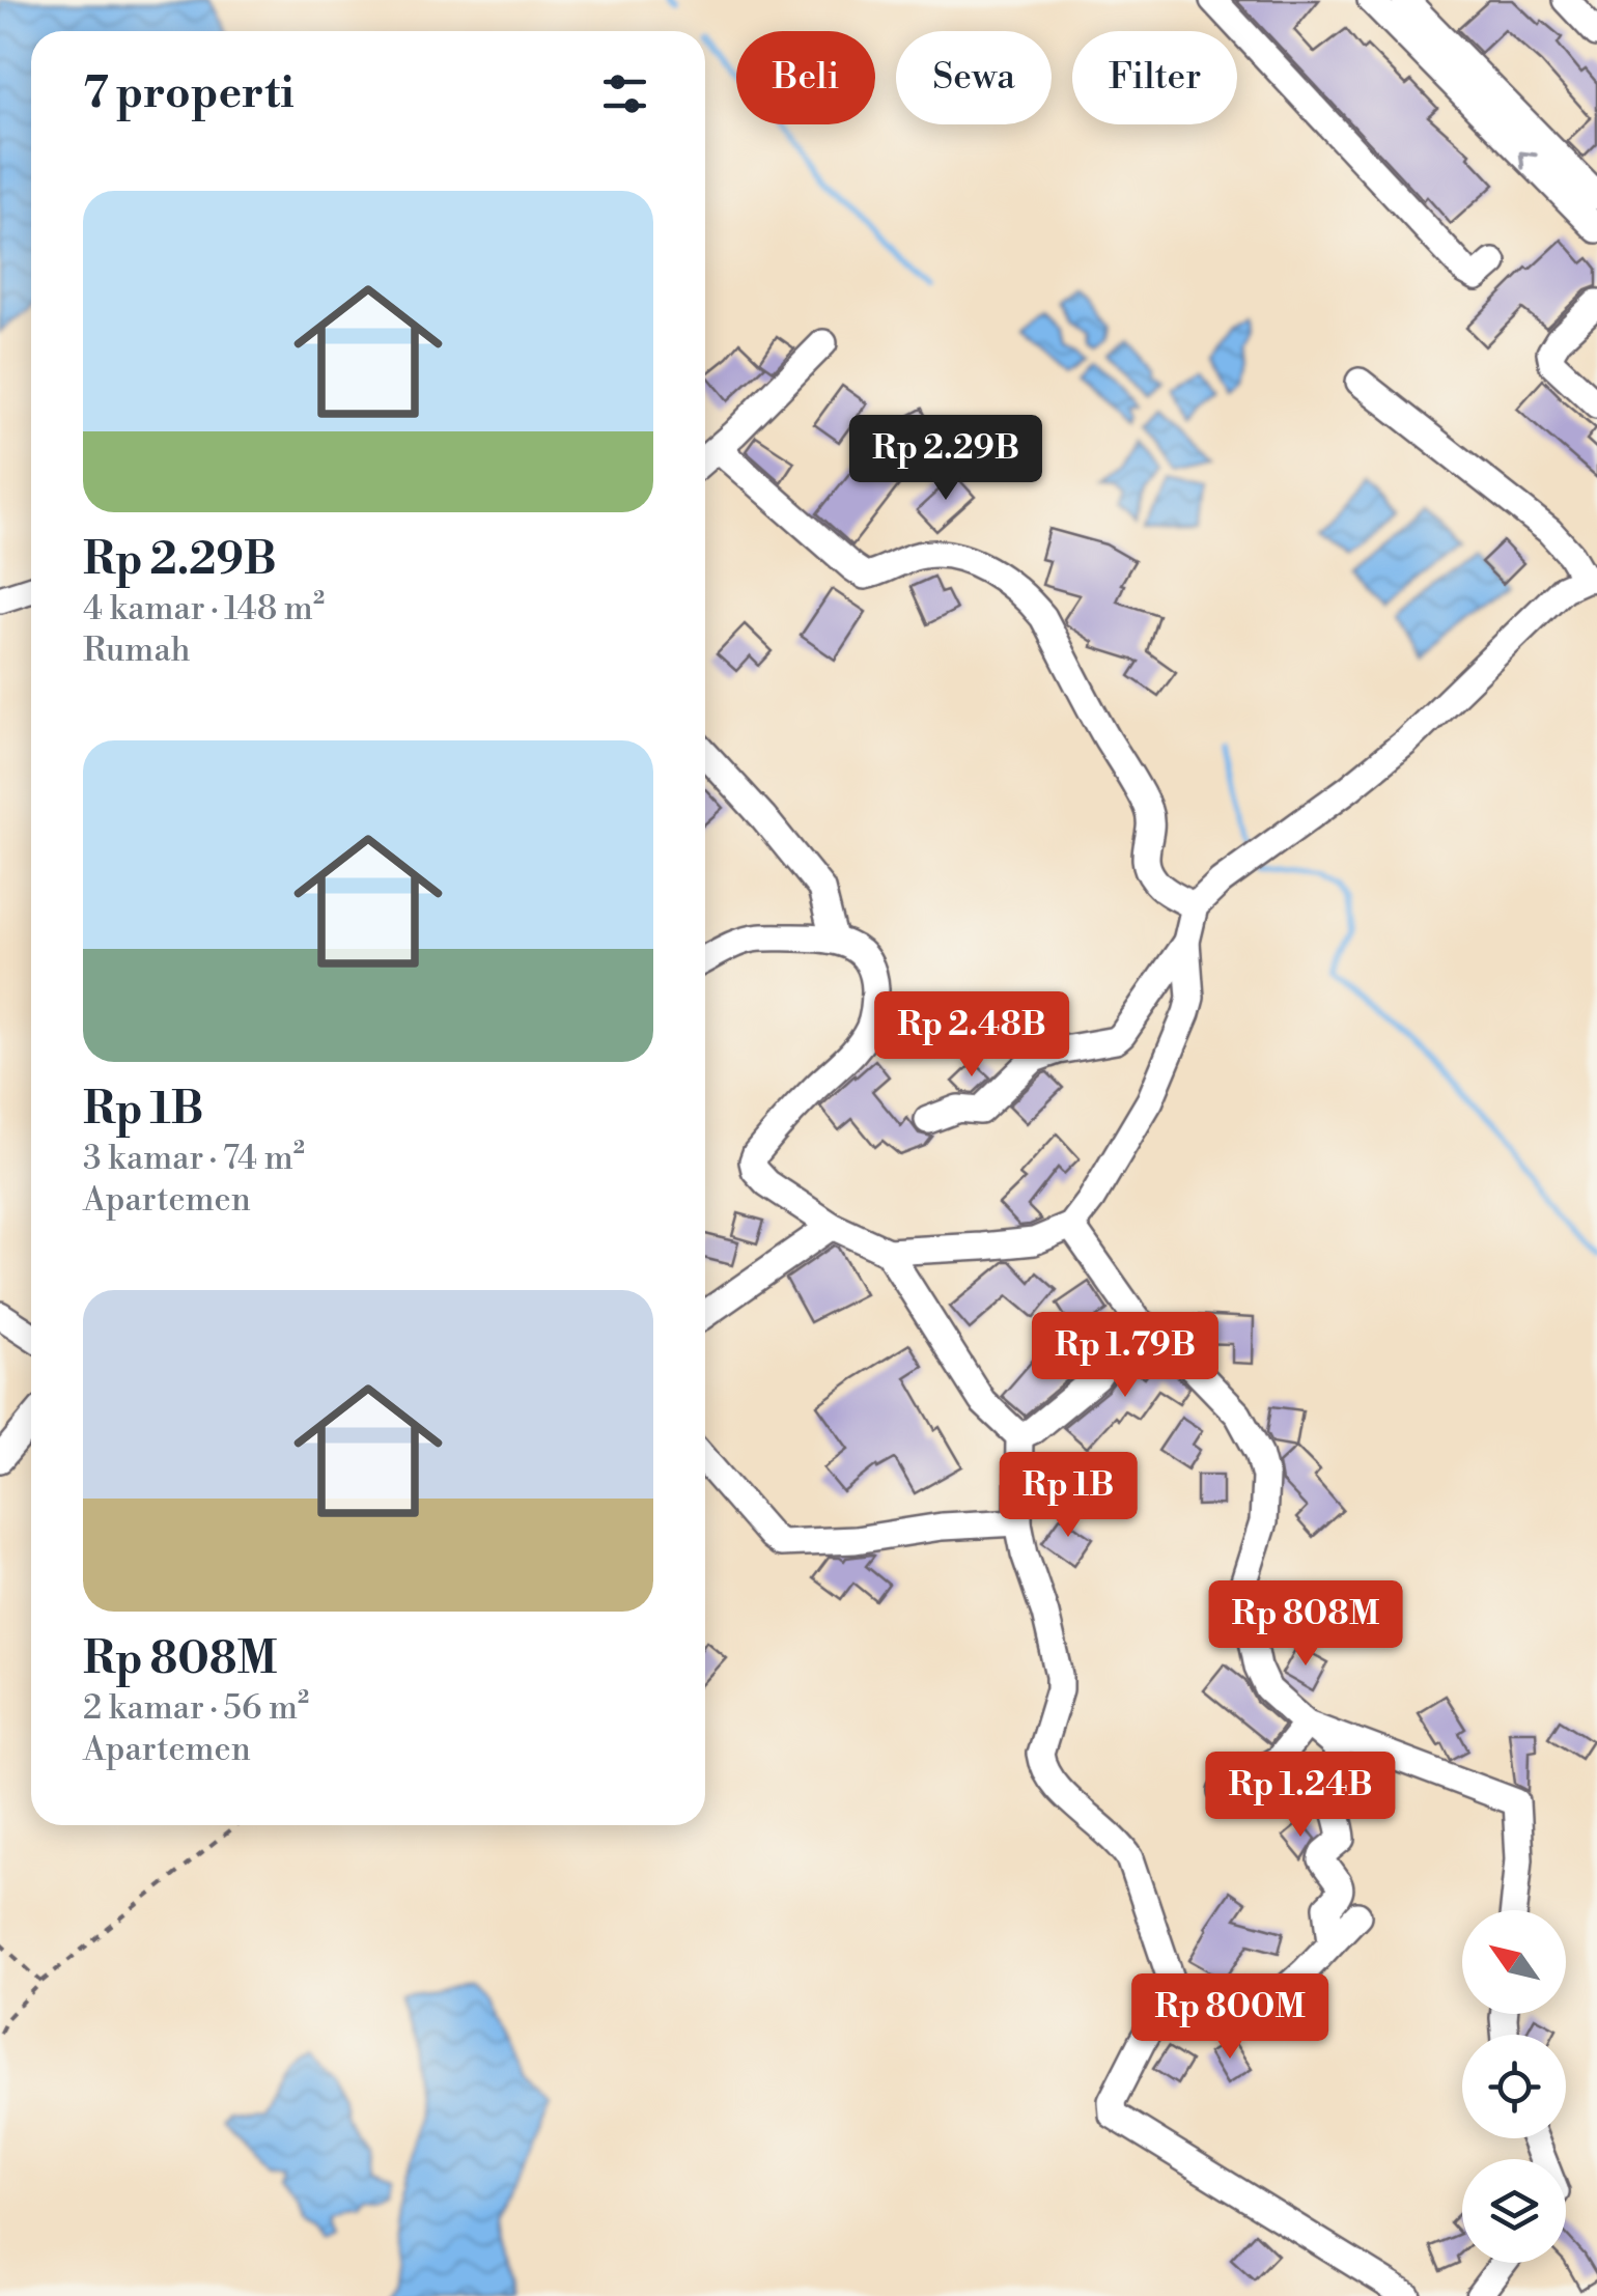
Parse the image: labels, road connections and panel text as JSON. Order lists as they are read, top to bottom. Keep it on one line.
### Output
{"north":"top left","page":{"chip":["Beli","Sewa","Filter"],"heading":"7 properti","list":[{"name":"Rp 2.29B","note":"4 kamar · 148 m² · Rumah"},{"name":"Rp 1B","note":"3 kamar · 74 m² · Apartemen"},{"name":"Rp 808M","note":"2 kamar · 56 m² · Apartemen"}],"price":["Rp 2.29B","Rp 2.48B","Rp 1.79B","Rp 1B","Rp 808M","Rp 1.24B","Rp 800M"]}}
